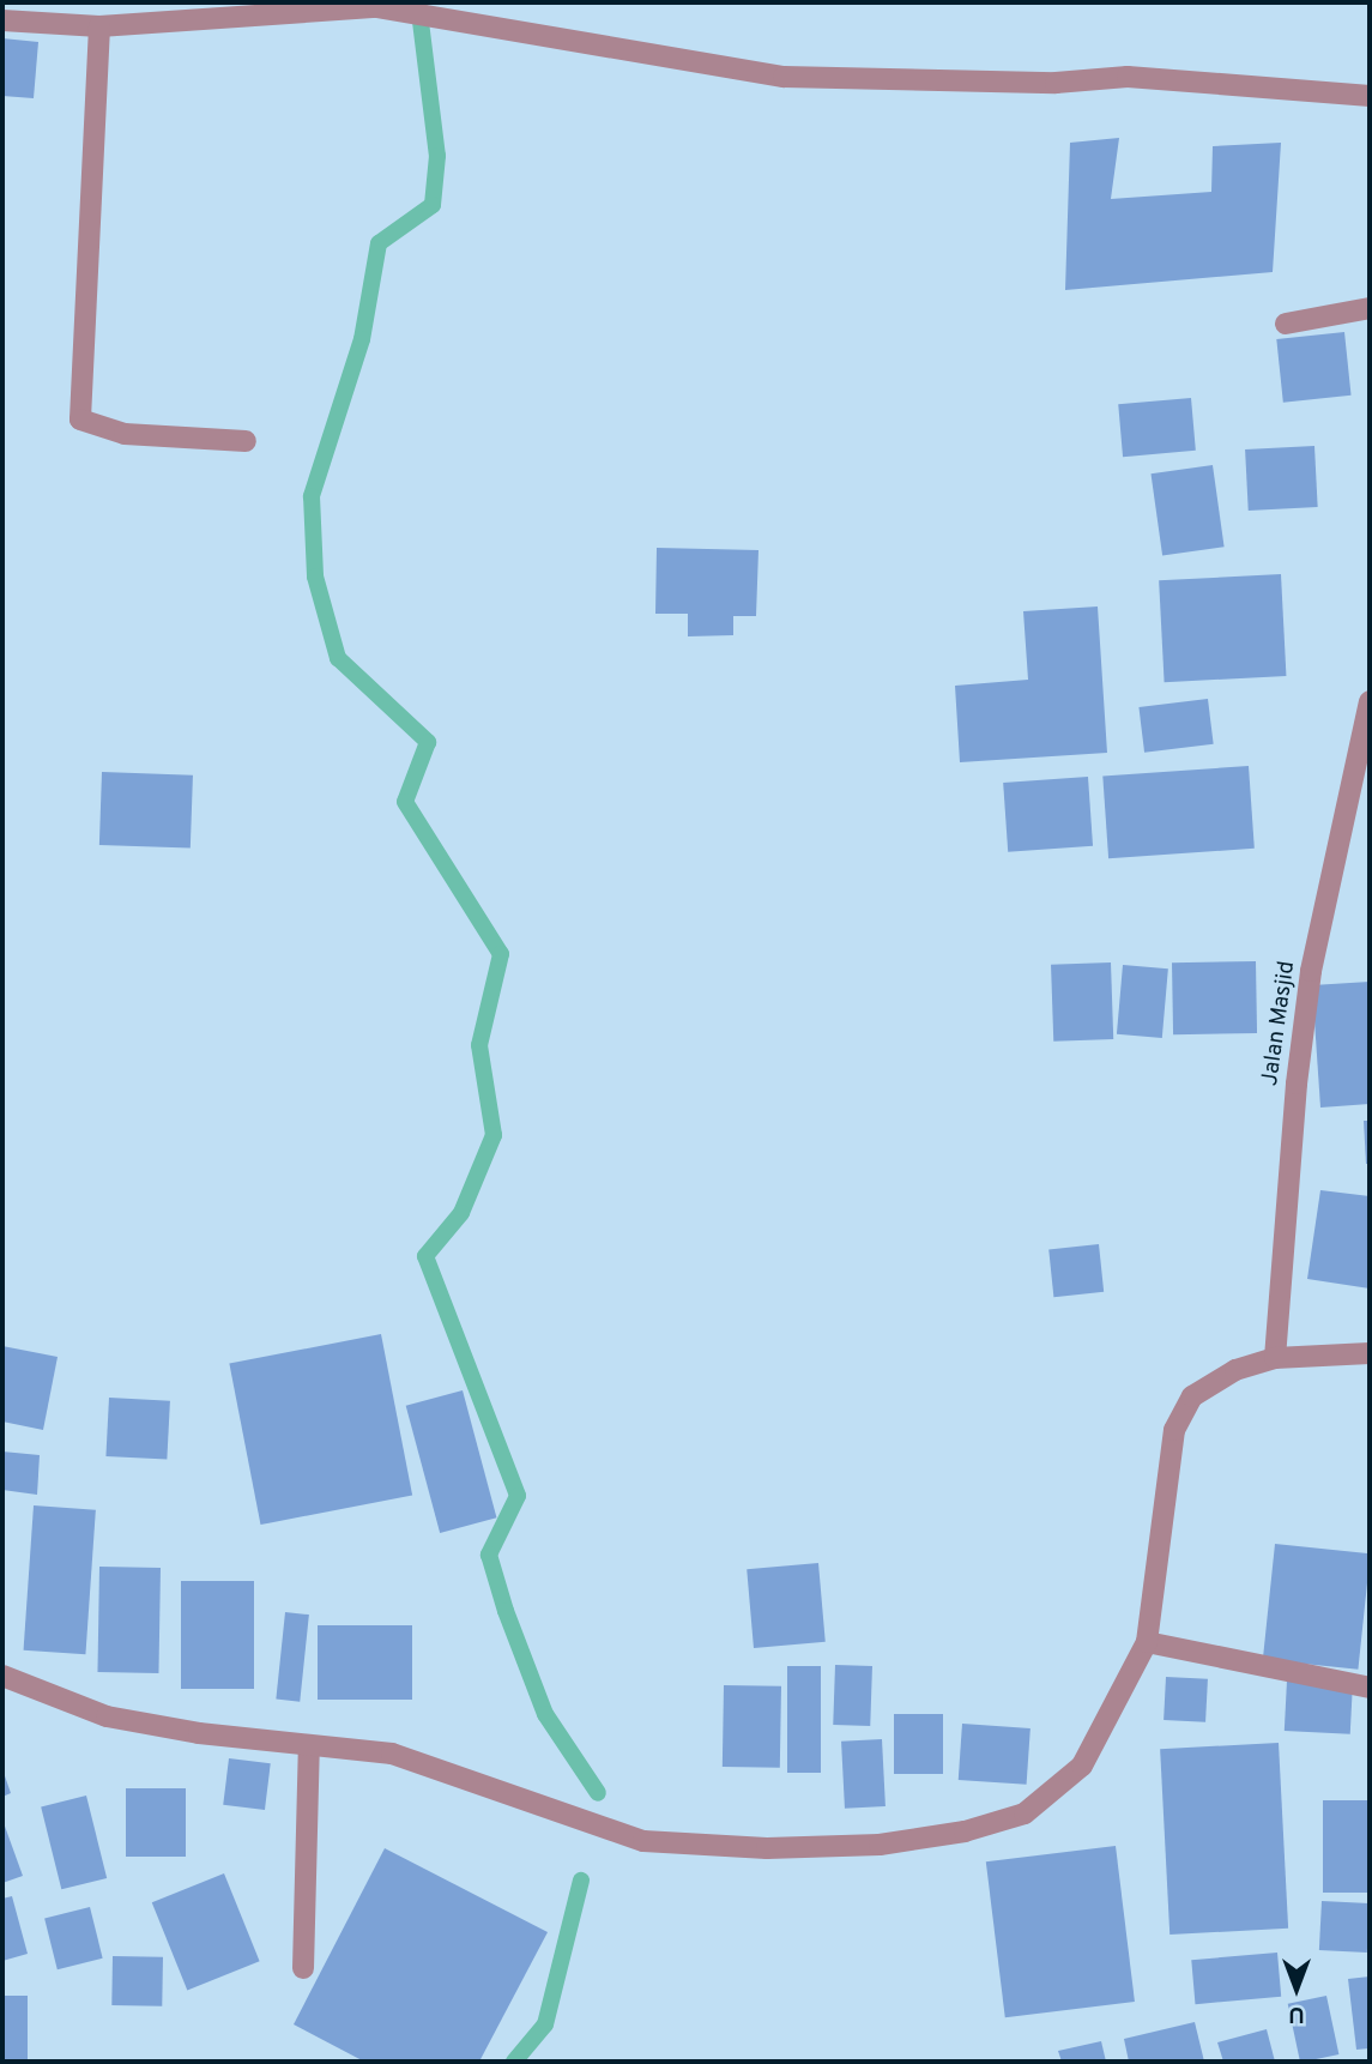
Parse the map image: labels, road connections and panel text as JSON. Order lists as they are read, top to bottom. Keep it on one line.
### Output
{"streets":{"street":["Jalan Masjid"]},"north":"bottom"}
